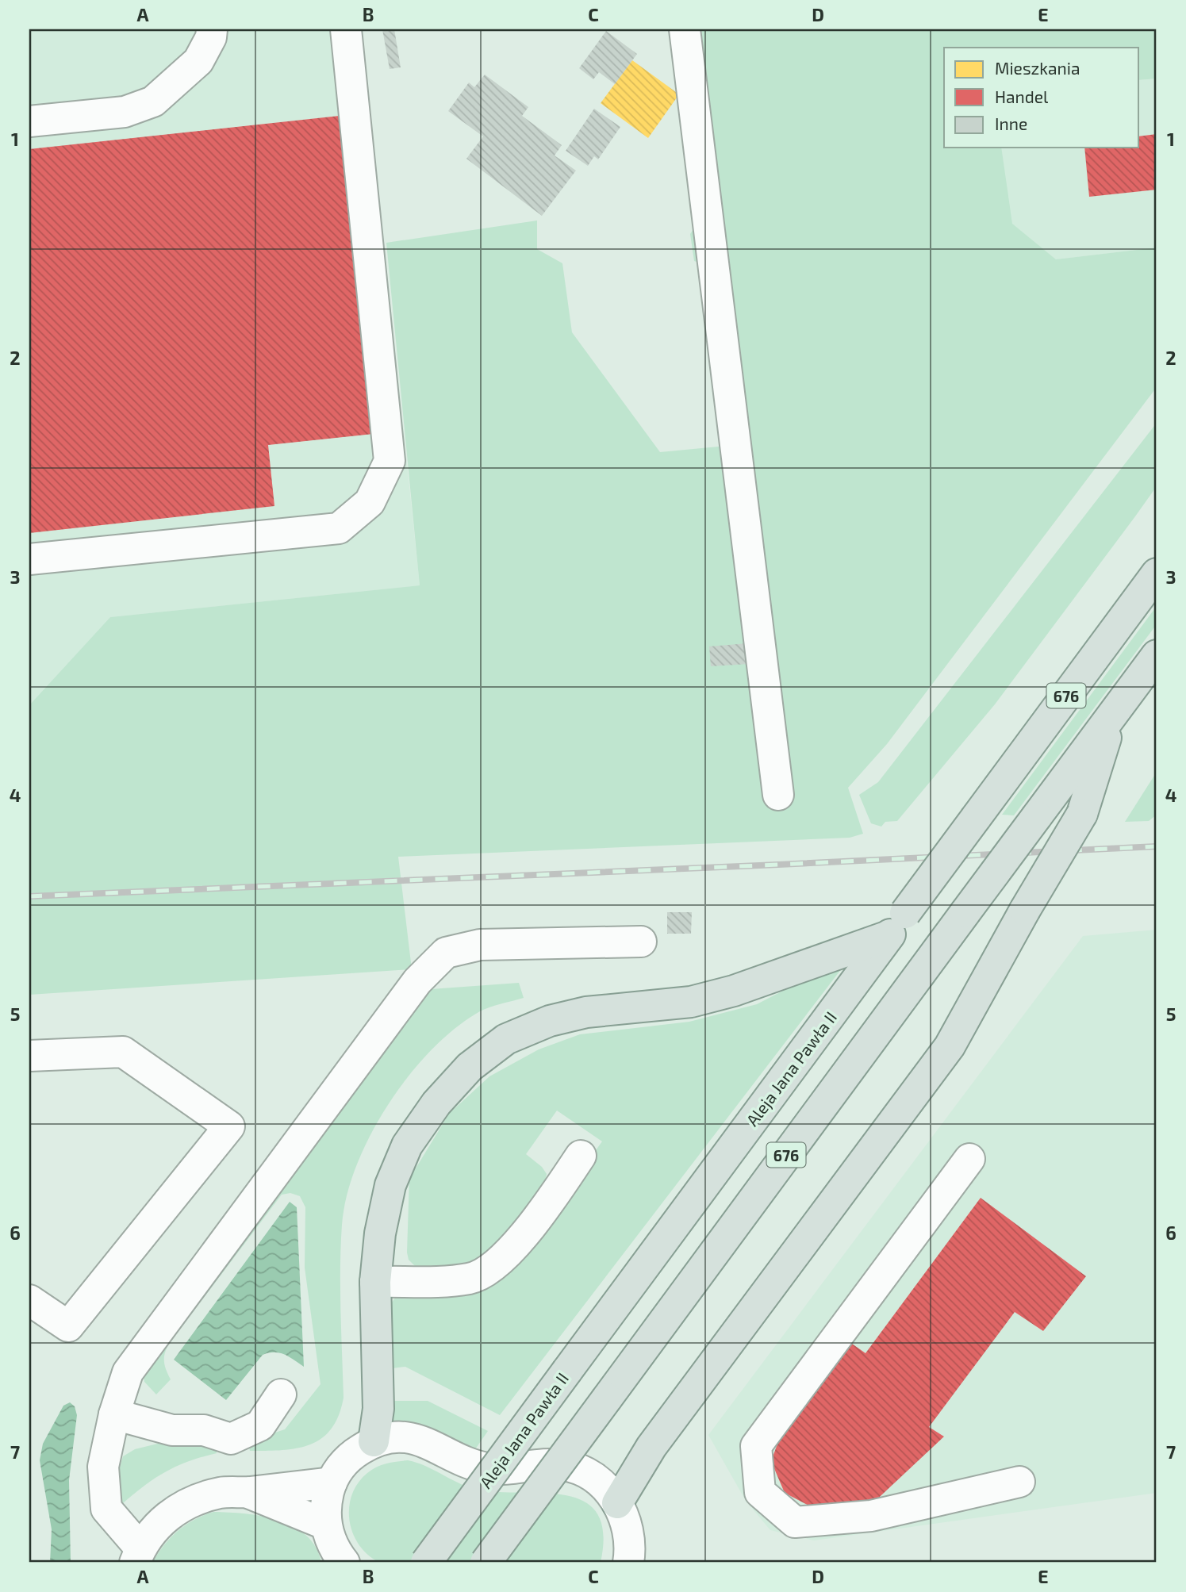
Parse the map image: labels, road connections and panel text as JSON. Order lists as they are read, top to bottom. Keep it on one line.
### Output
{"streets":{"main road":["676","Aleja Jana Pawła II"]},"legend":["Mieszkania","Handel","Inne"],"grid":{"columns":["A","B","C","D","E"],"rows":["1","2","3","4","5","6","7"]}}
